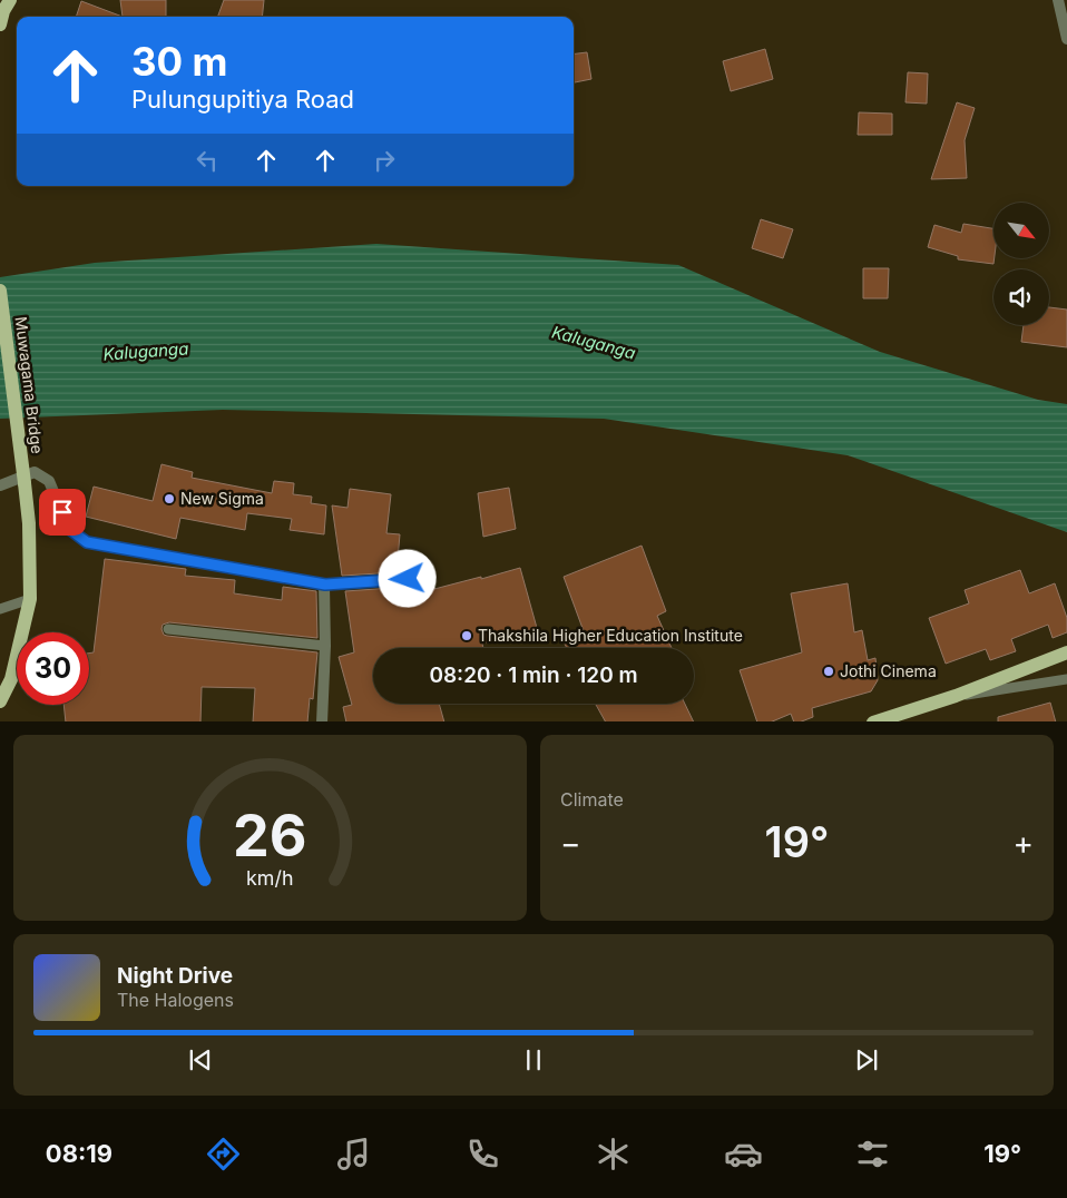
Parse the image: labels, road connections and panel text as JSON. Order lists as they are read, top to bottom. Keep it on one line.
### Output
{"streets":{"main road":["Muwagama Bridge"]},"water":["Kaluganga"],"places":["New Sigma","Thakshila Higher Education Institute","Jothi Cinema"],"north":"bottom right","page":{"turn":["30 m","Pulungupitiya Road"],"limit":"30","trip":"08:20 · 1 min · 120 m","tile":"Climate","heat":["−","19°","+"],"song":["Night Drive","The Halogens"],"tabs":["08:19","19°"],"gauge":["26","km/h"]}}
